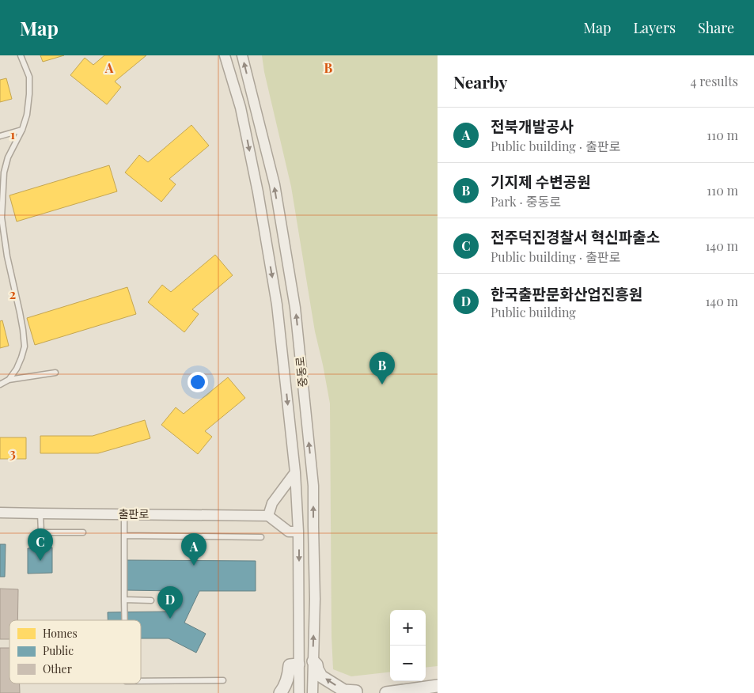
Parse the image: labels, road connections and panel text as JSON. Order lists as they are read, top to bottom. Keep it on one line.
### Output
{"streets":{"street":["중동로","출판로"]},"legend":["Homes","Public","Other"],"page":{"header":"Map","nav":["Map","Layers","Share"],"heading":["Nearby","4 results"],"list":[{"mark":"A","name":"전북개발공사","note":"Public building · 출판로","value":"110 m"},{"mark":"B","name":"기지제 수변공원","note":"Park · 중동로","value":"110 m"},{"mark":"C","name":"전주덕진경찰서 혁신파출소","note":"Public building · 출판로","value":"140 m"},{"mark":"D","name":"한국출판문화산업진흥원","note":"Public building","value":"140 m"}],"pins":["B","C","A","D"],"map_buttons":["+","−"]},"grid":{"columns":["A","B"],"rows":["1","2","3"]}}
